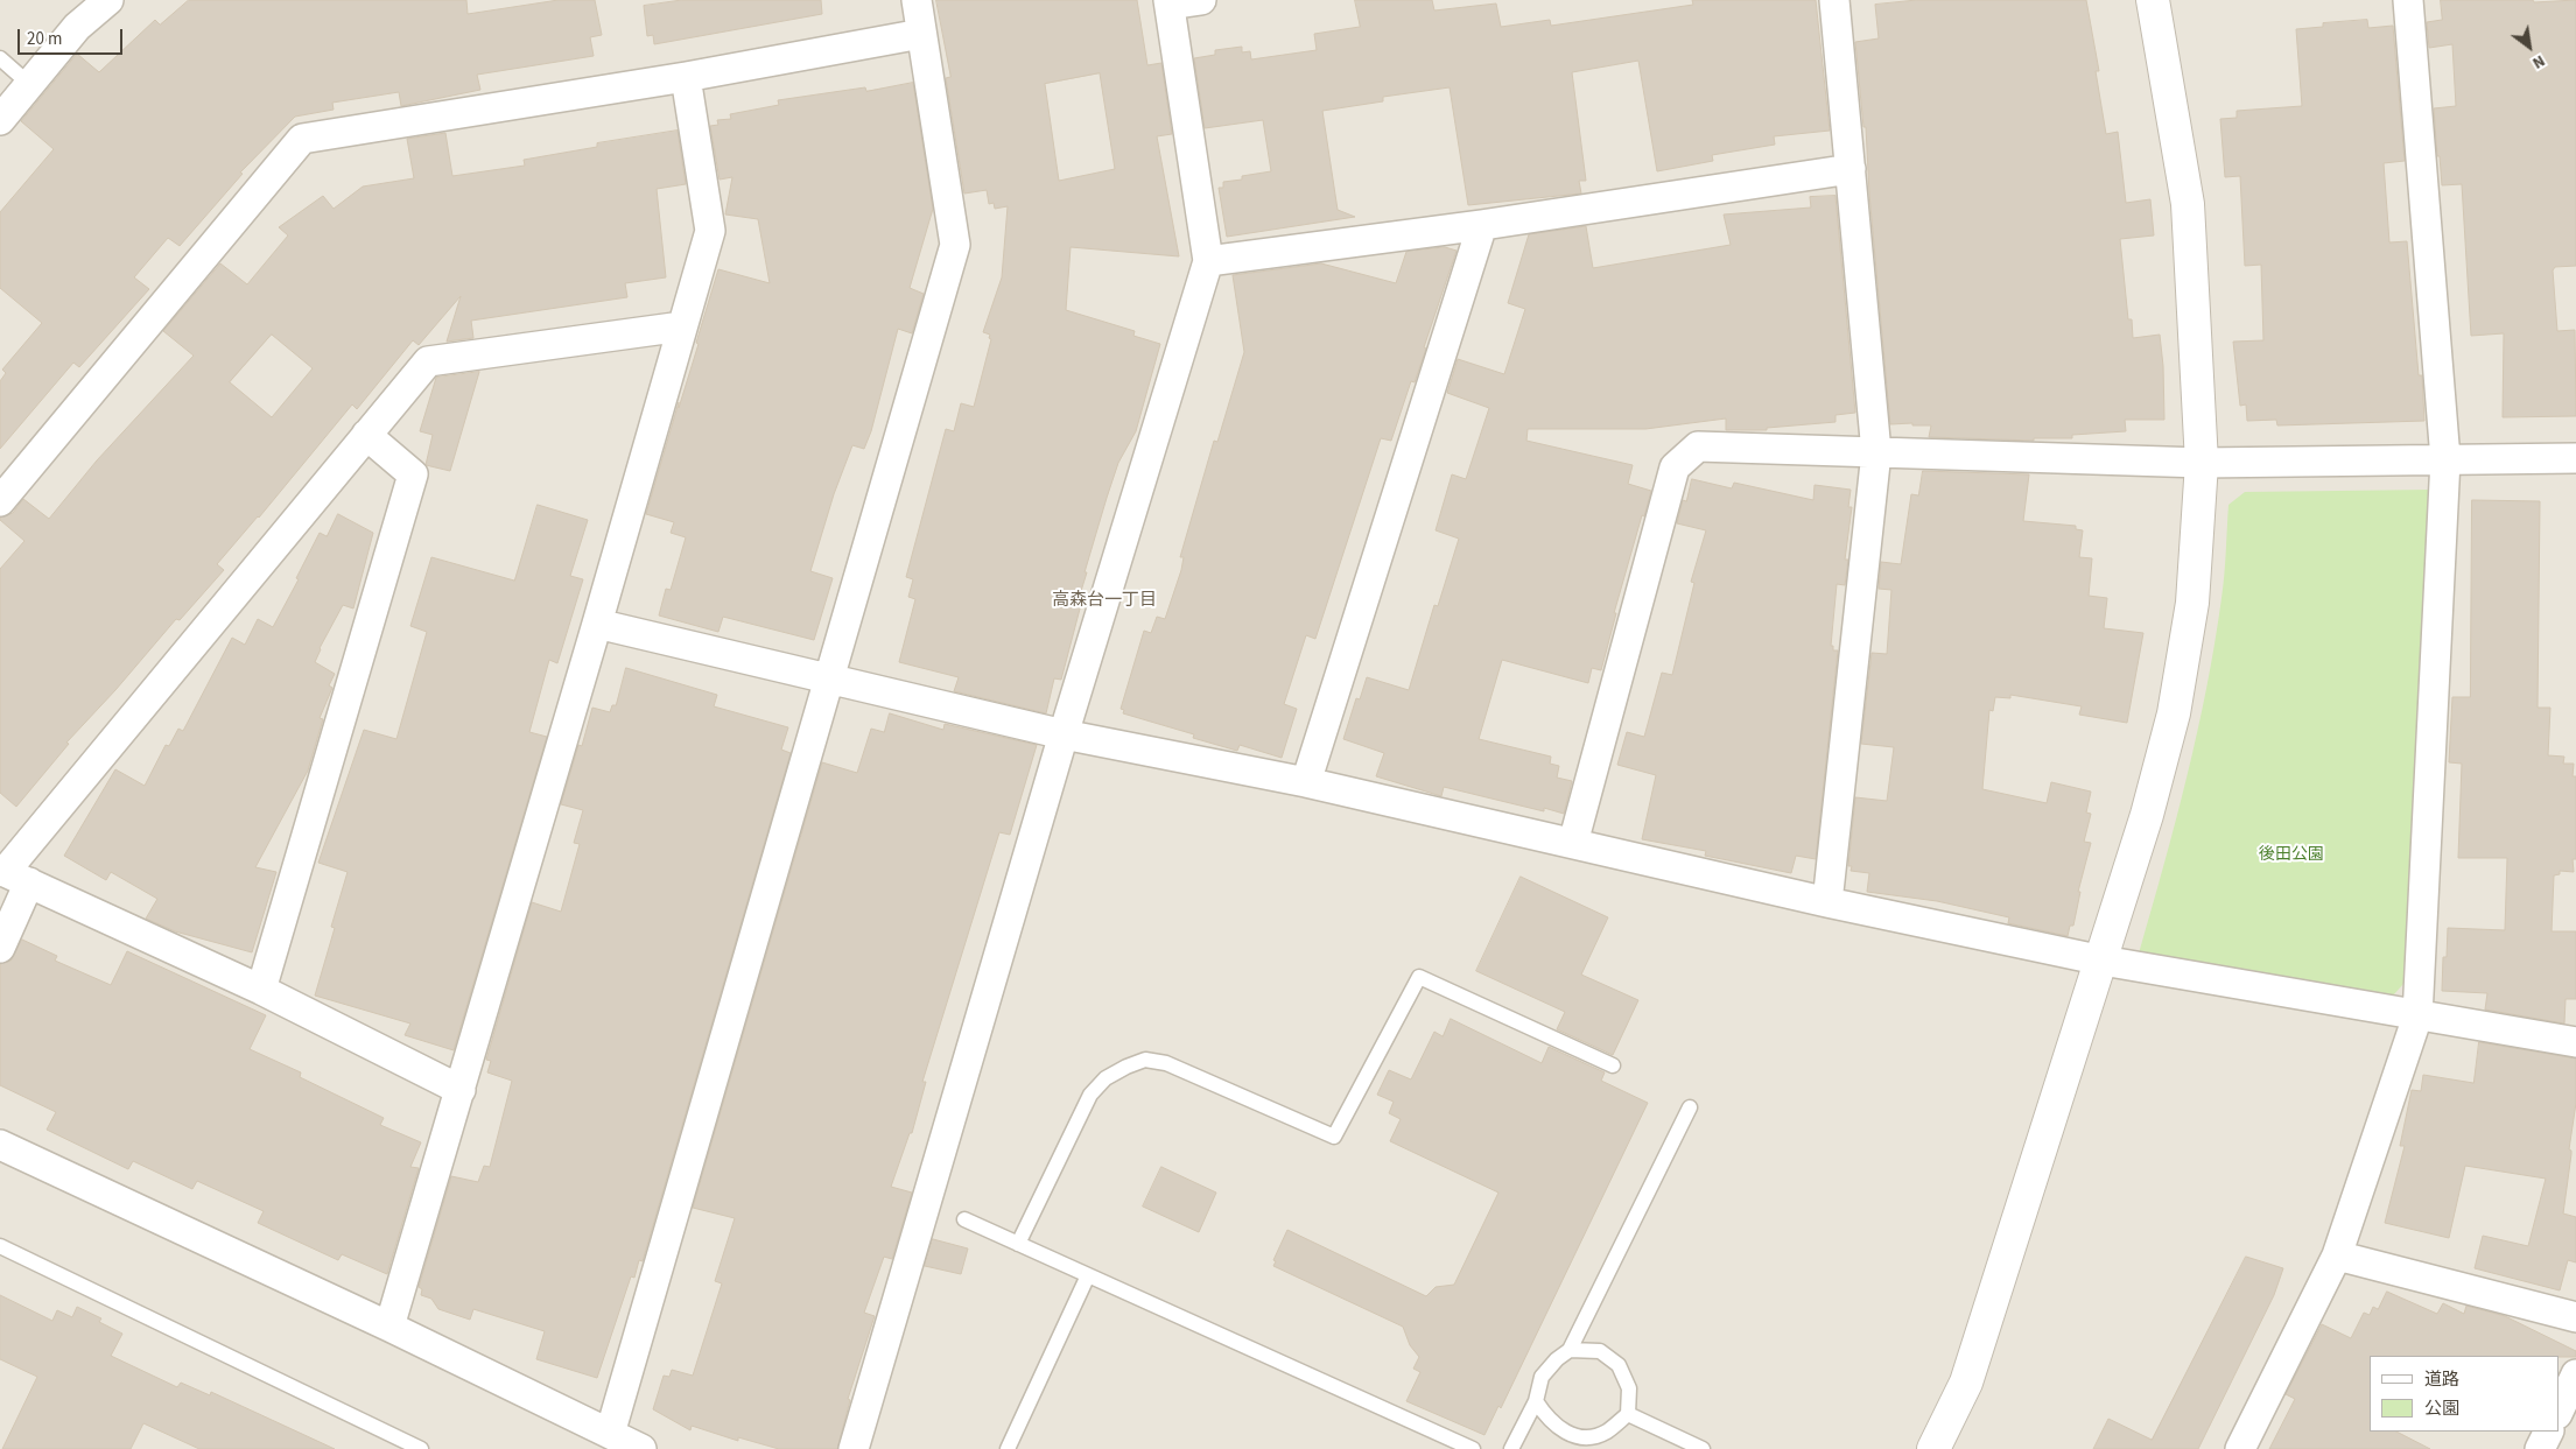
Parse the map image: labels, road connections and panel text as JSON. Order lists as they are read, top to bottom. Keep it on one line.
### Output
{"districts":["高森台一丁目"],"parks":["後田公園"],"legend":["道路","公園"],"scale_bar":"20 m","north":"bottom right"}
